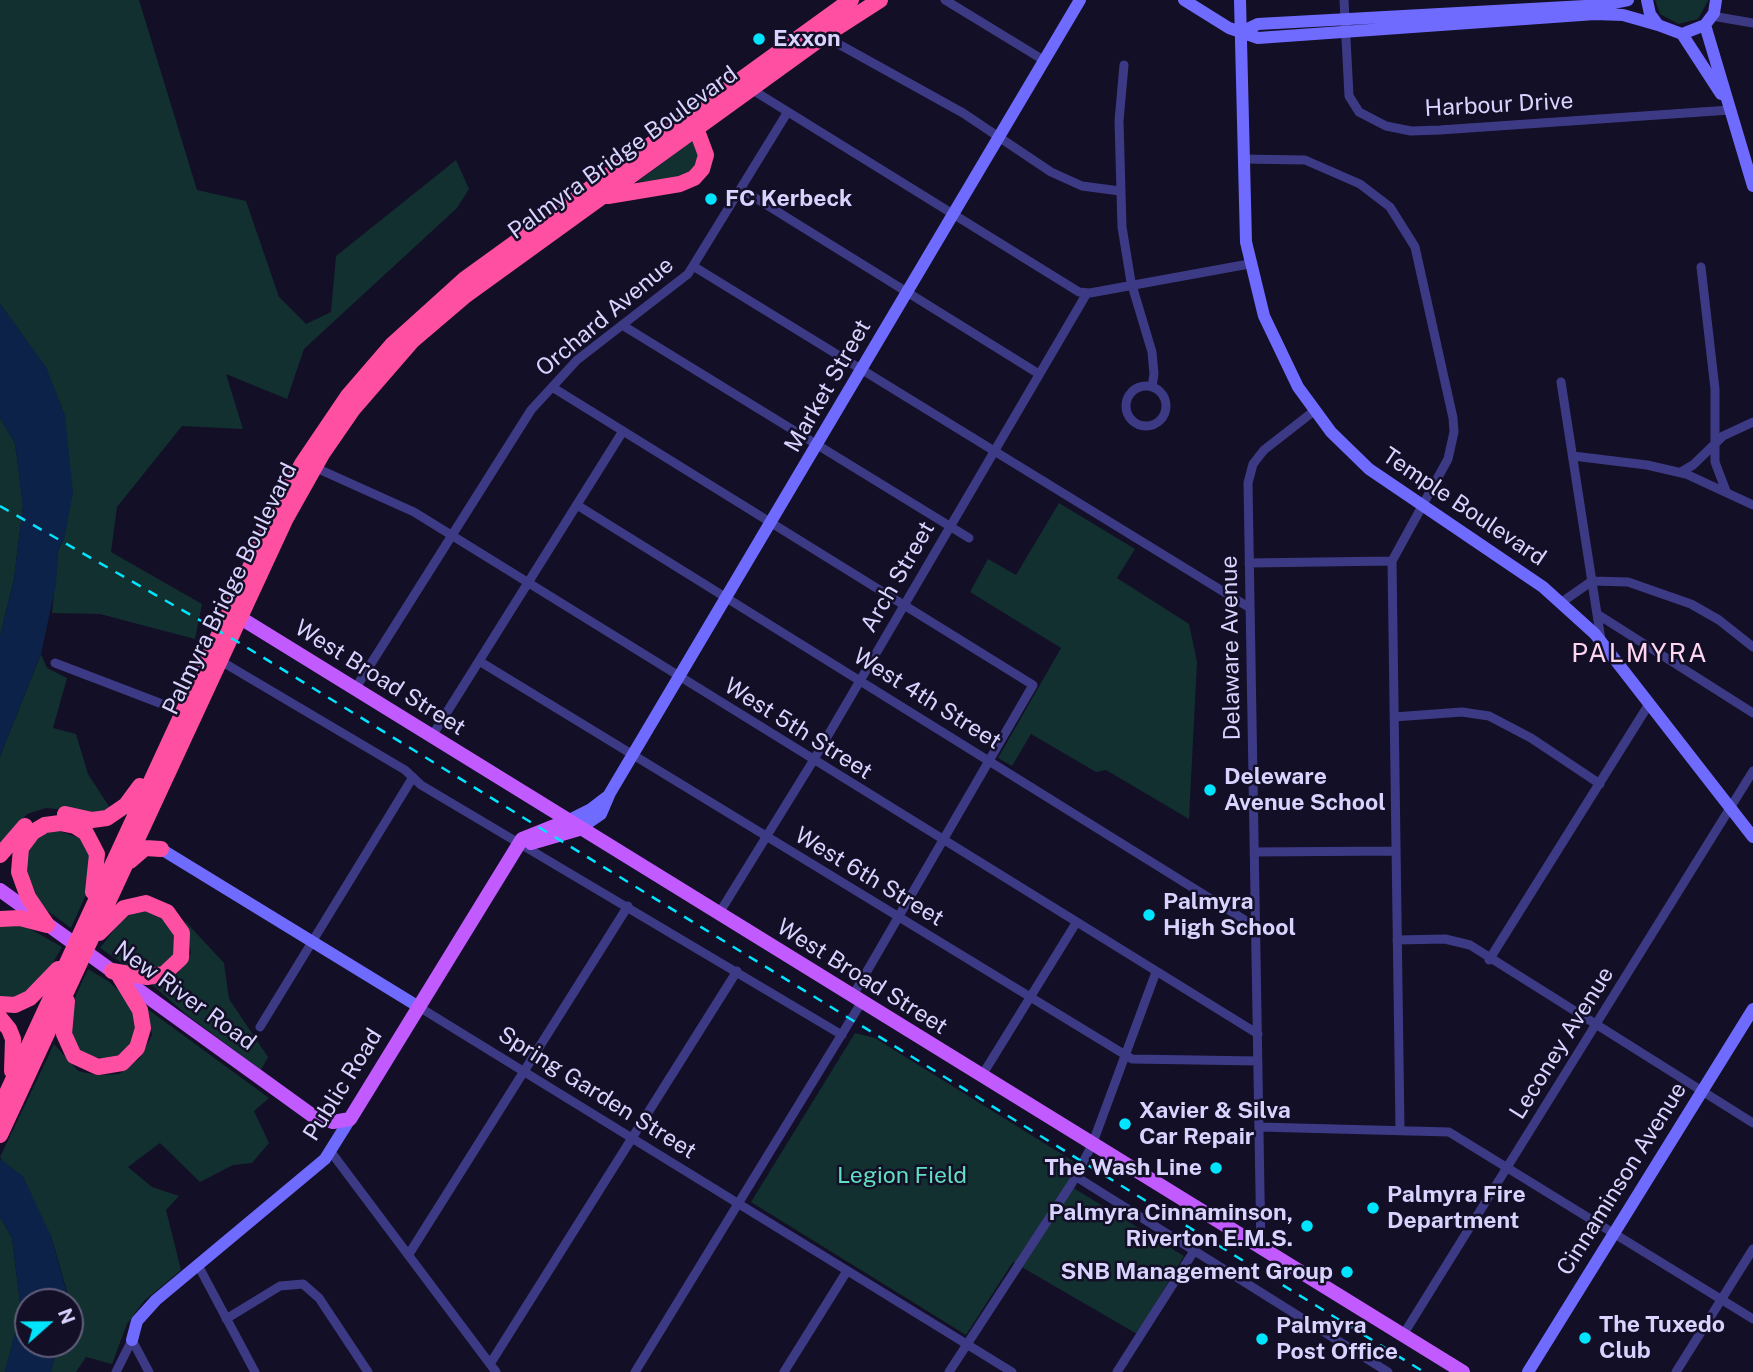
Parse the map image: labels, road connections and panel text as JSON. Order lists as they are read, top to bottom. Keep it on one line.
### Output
{"streets":{"highway":["Palmyra Bridge Boulevard"],"main road":["West Broad Street","New River Road","Public Road"],"street":["Harbour Drive","Orchard Avenue","Market Street","Temple Boulevard","Arch Street","Delaware Avenue","West 4th Street","West 5th Street","West 6th Street","Leconey Avenue","Spring Garden Street","Cinnaminson Avenue"]},"crossings":[["Palmyra Bridge Boulevard","West Broad Street"],["Palmyra Bridge Boulevard","West 5th Street"],["Orchard Avenue","West Broad Street"],["Orchard Avenue","West 5th Street"],["Market Street","West Broad Street"],["Market Street","West 4th Street"],["Market Street","West 5th Street"],["Market Street","West 6th Street"],["Market Street","Public Road"],["Temple Boulevard","Delaware Avenue"],["Temple Boulevard","Leconey Avenue"],["Arch Street","West Broad Street"],["Arch Street","West 4th Street"],["Arch Street","West 5th Street"],["Arch Street","West 6th Street"],["Delaware Avenue","West Broad Street"],["Delaware Avenue","West 4th Street"],["Delaware Avenue","West 5th Street"],["Delaware Avenue","West 6th Street"],["West Broad Street","Leconey Avenue"],["West Broad Street","Public Road"],["New River Road","Public Road"],["Public Road","Spring Garden Street"]],"districts":["PALMYRA"],"parks":["Legion Field"],"places":["Exxon","FC Kerbeck","Deleware Avenue School","Palmyra High School","Xavier & Silva Car Repair","The Wash Line","Palmyra Fire Department","Palmyra Cinnaminson, Riverton E.M.S.","SNB Management Group","The Tuxedo Club","Palmyra Post Office"],"north":"right"}
